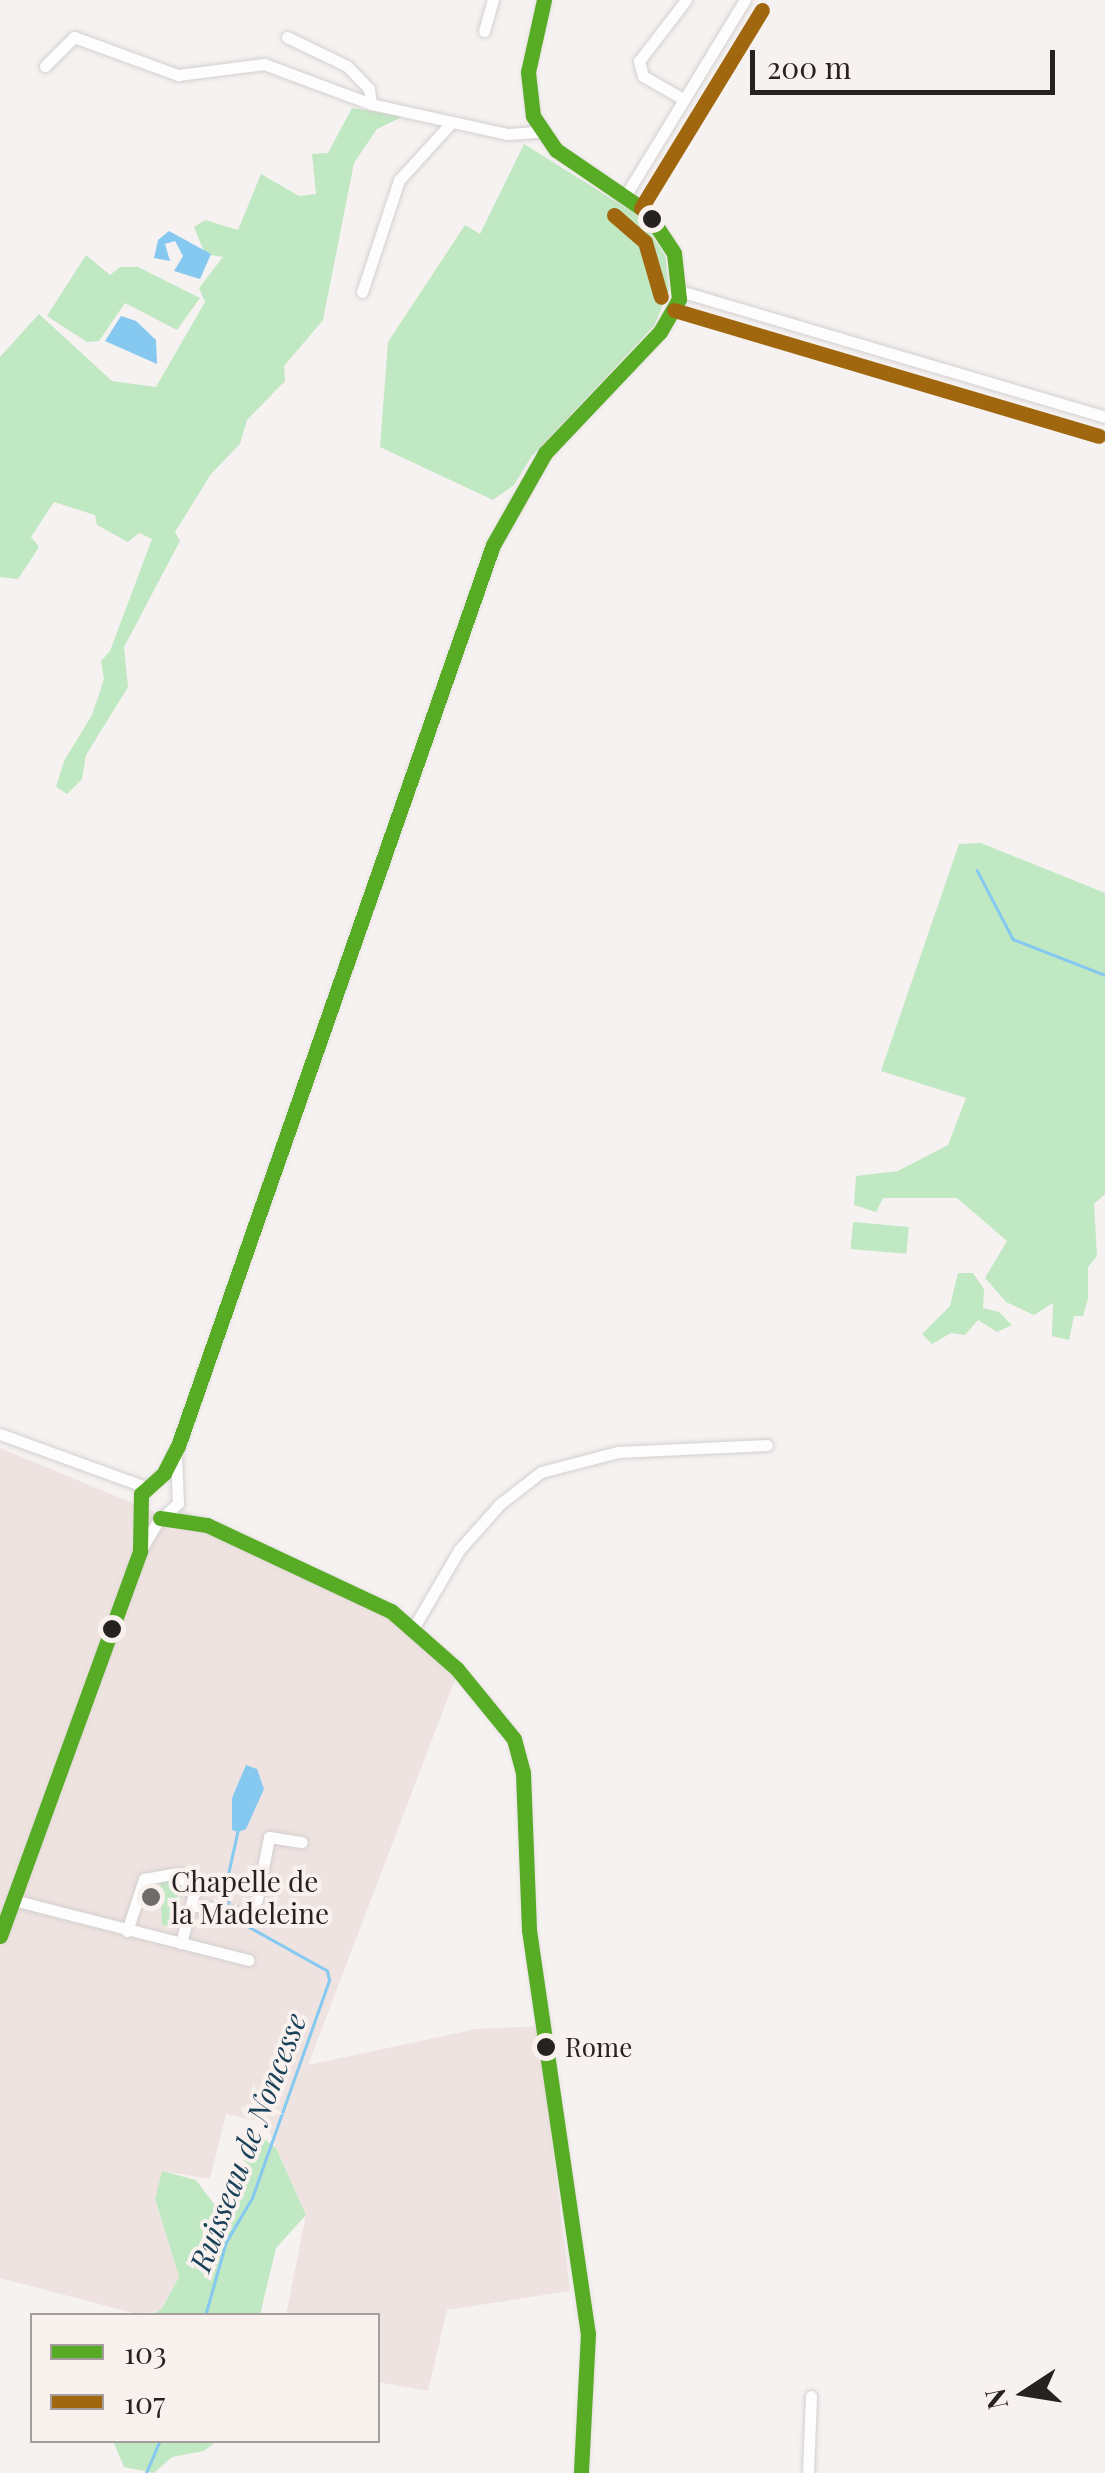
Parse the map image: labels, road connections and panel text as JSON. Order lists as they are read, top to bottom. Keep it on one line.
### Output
{"water":["Ruisseau de Noncesse"],"places":["Chapelle de la Madeleine","Rome"],"lines":["transit line 103","transit line 107"],"legend":["103","107"],"scale_bar":"200 m","north":"left"}
